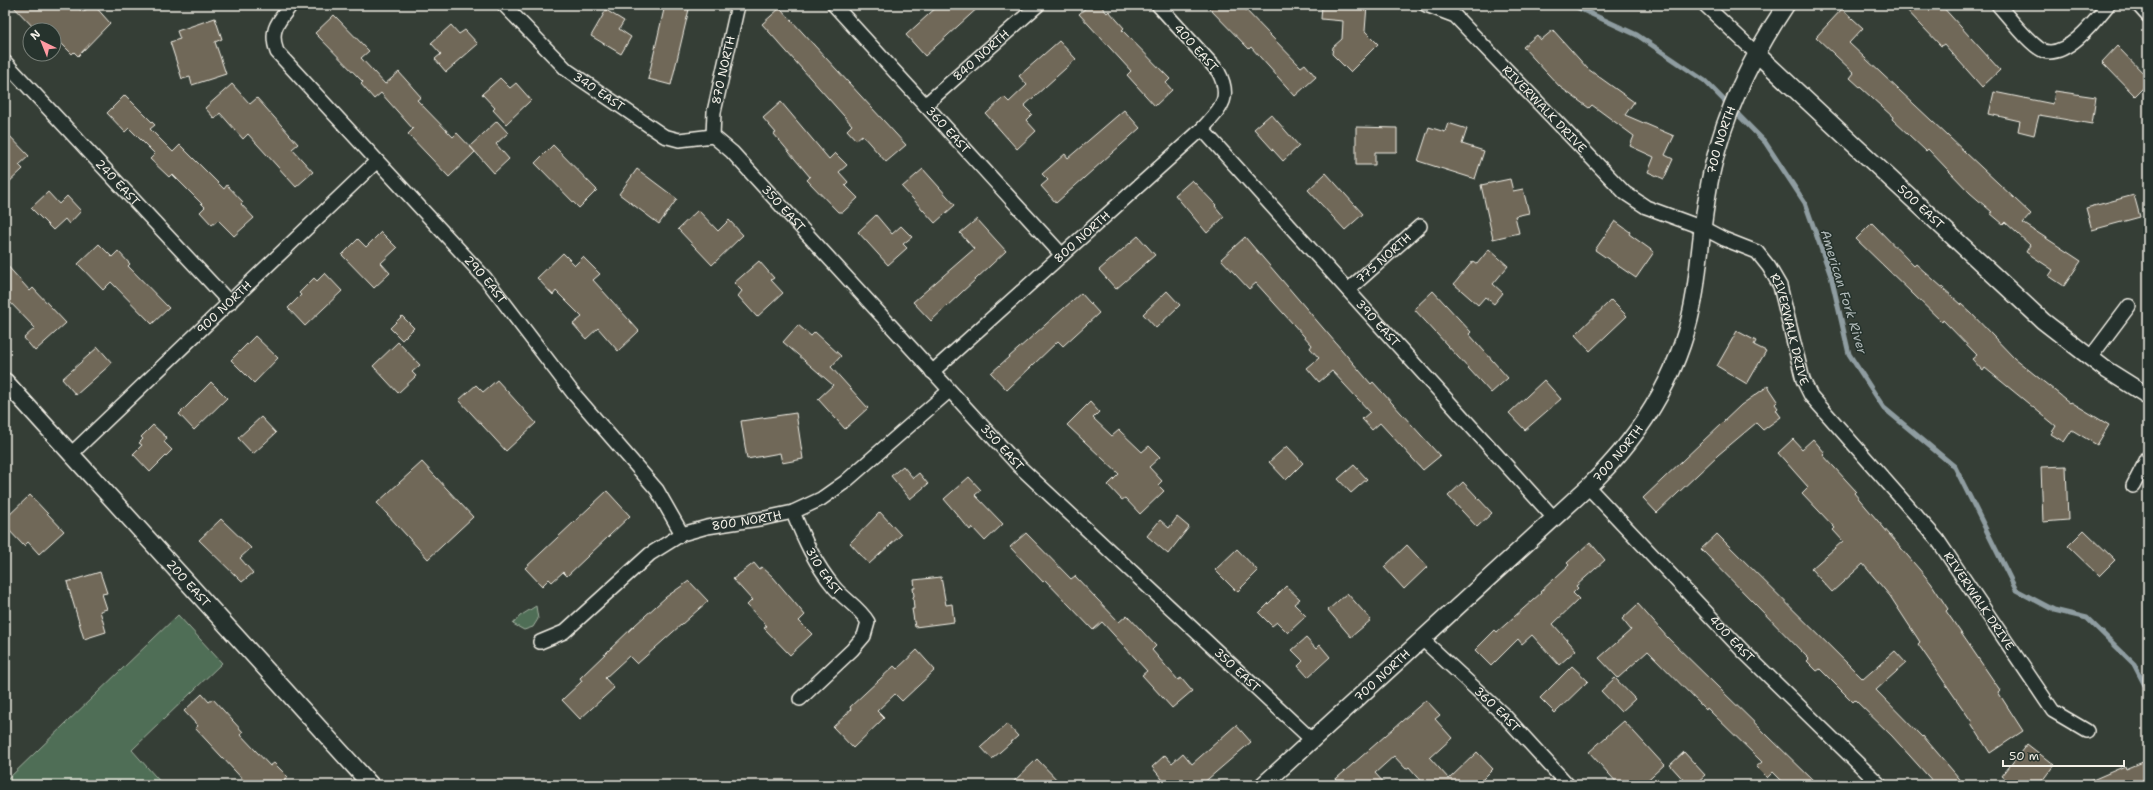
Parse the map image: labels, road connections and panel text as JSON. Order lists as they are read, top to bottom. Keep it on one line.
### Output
{"streets":{"street":["400 EAST","840 NORTH","870 NORTH","340 EAST","RIVERWALK DRIVE","360 EAST","700 NORTH","240 EAST","500 EAST","350 EAST","800 NORTH","775 NORTH","290 EAST","900 NORTH","390 EAST","310 EAST","200 EAST"]},"crossings":[["400 EAST","700 NORTH"],["400 EAST","800 NORTH"],["840 NORTH","360 EAST"],["870 NORTH","340 EAST"],["870 NORTH","350 EAST"],["340 EAST","350 EAST"],["RIVERWALK DRIVE","700 NORTH"],["360 EAST","700 NORTH"],["360 EAST","800 NORTH"],["700 NORTH","500 EAST"],["700 NORTH","350 EAST"],["700 NORTH","390 EAST"],["240 EAST","900 NORTH"],["350 EAST","800 NORTH"],["800 NORTH","290 EAST"],["800 NORTH","390 EAST"],["800 NORTH","310 EAST"],["775 NORTH","390 EAST"],["290 EAST","900 NORTH"],["900 NORTH","200 EAST"]],"water":["American Fork River"],"scale_bar":"50 m","north":"top left"}
